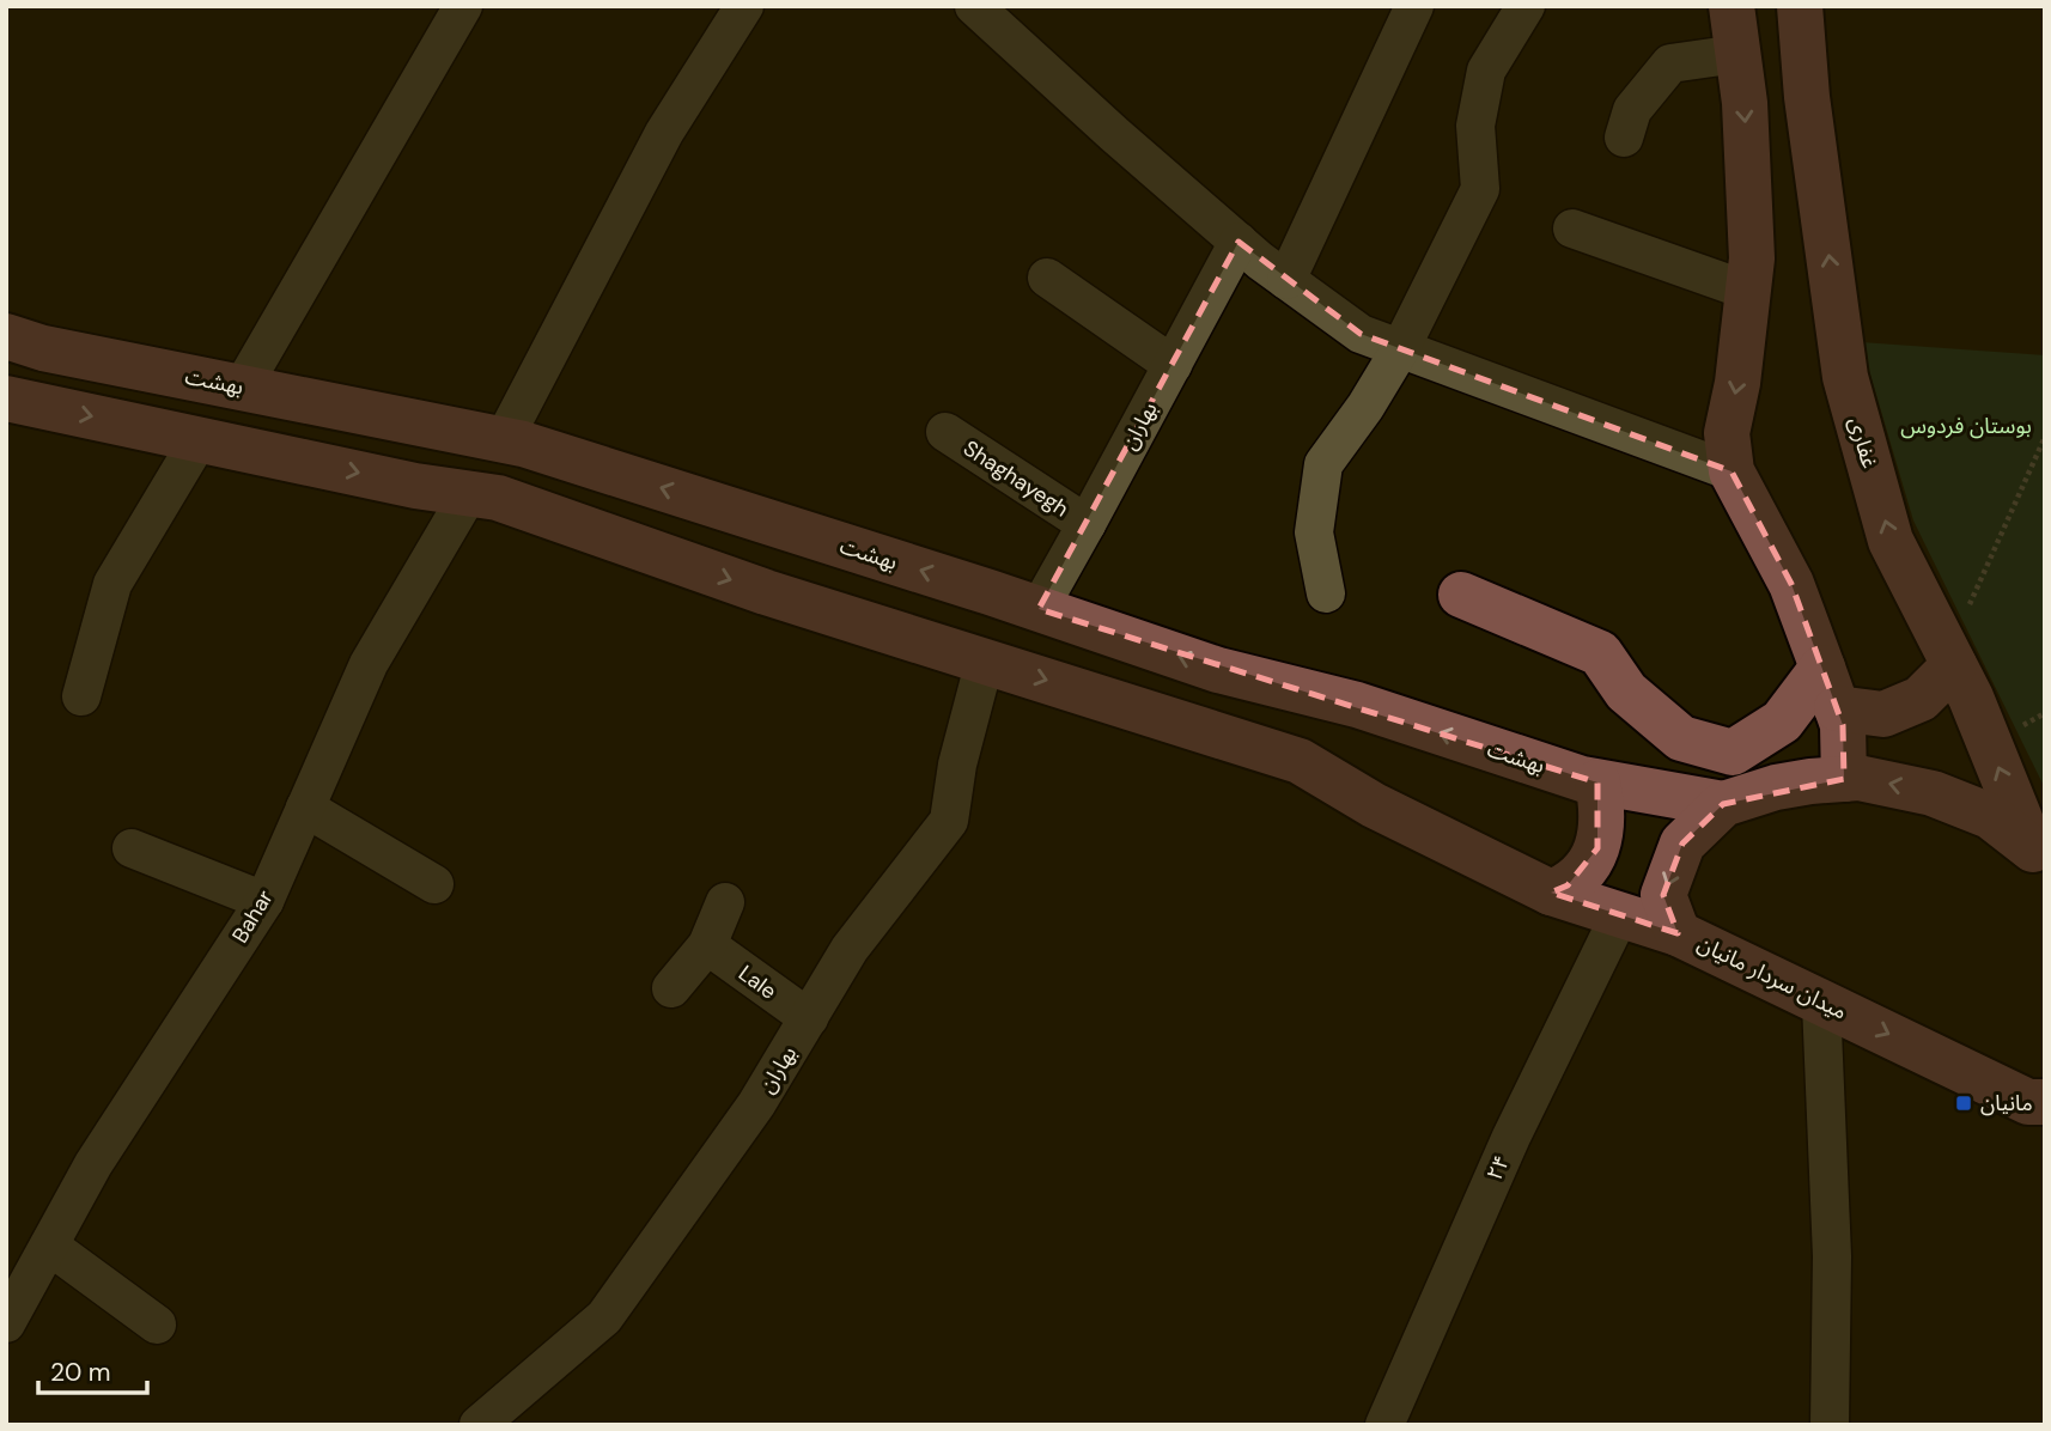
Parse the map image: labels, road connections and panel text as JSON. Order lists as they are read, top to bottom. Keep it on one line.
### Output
{"streets":{"main road":["بهشت","غفاری","میدان سردار مانیان"],"street":["بهاران","Shaghayegh","Bahar","Lale","۲۴"]},"crossings":[["بهشت","بهاران"],["بهشت","میدان سردار مانیان"],["بهاران","Shaghayegh"],["بهاران","Lale"],["غفاری","میدان سردار مانیان"]],"parks":["بوستان فردوس"],"places":{"transit":["مانیان"]},"scale_bar":"20 m"}
